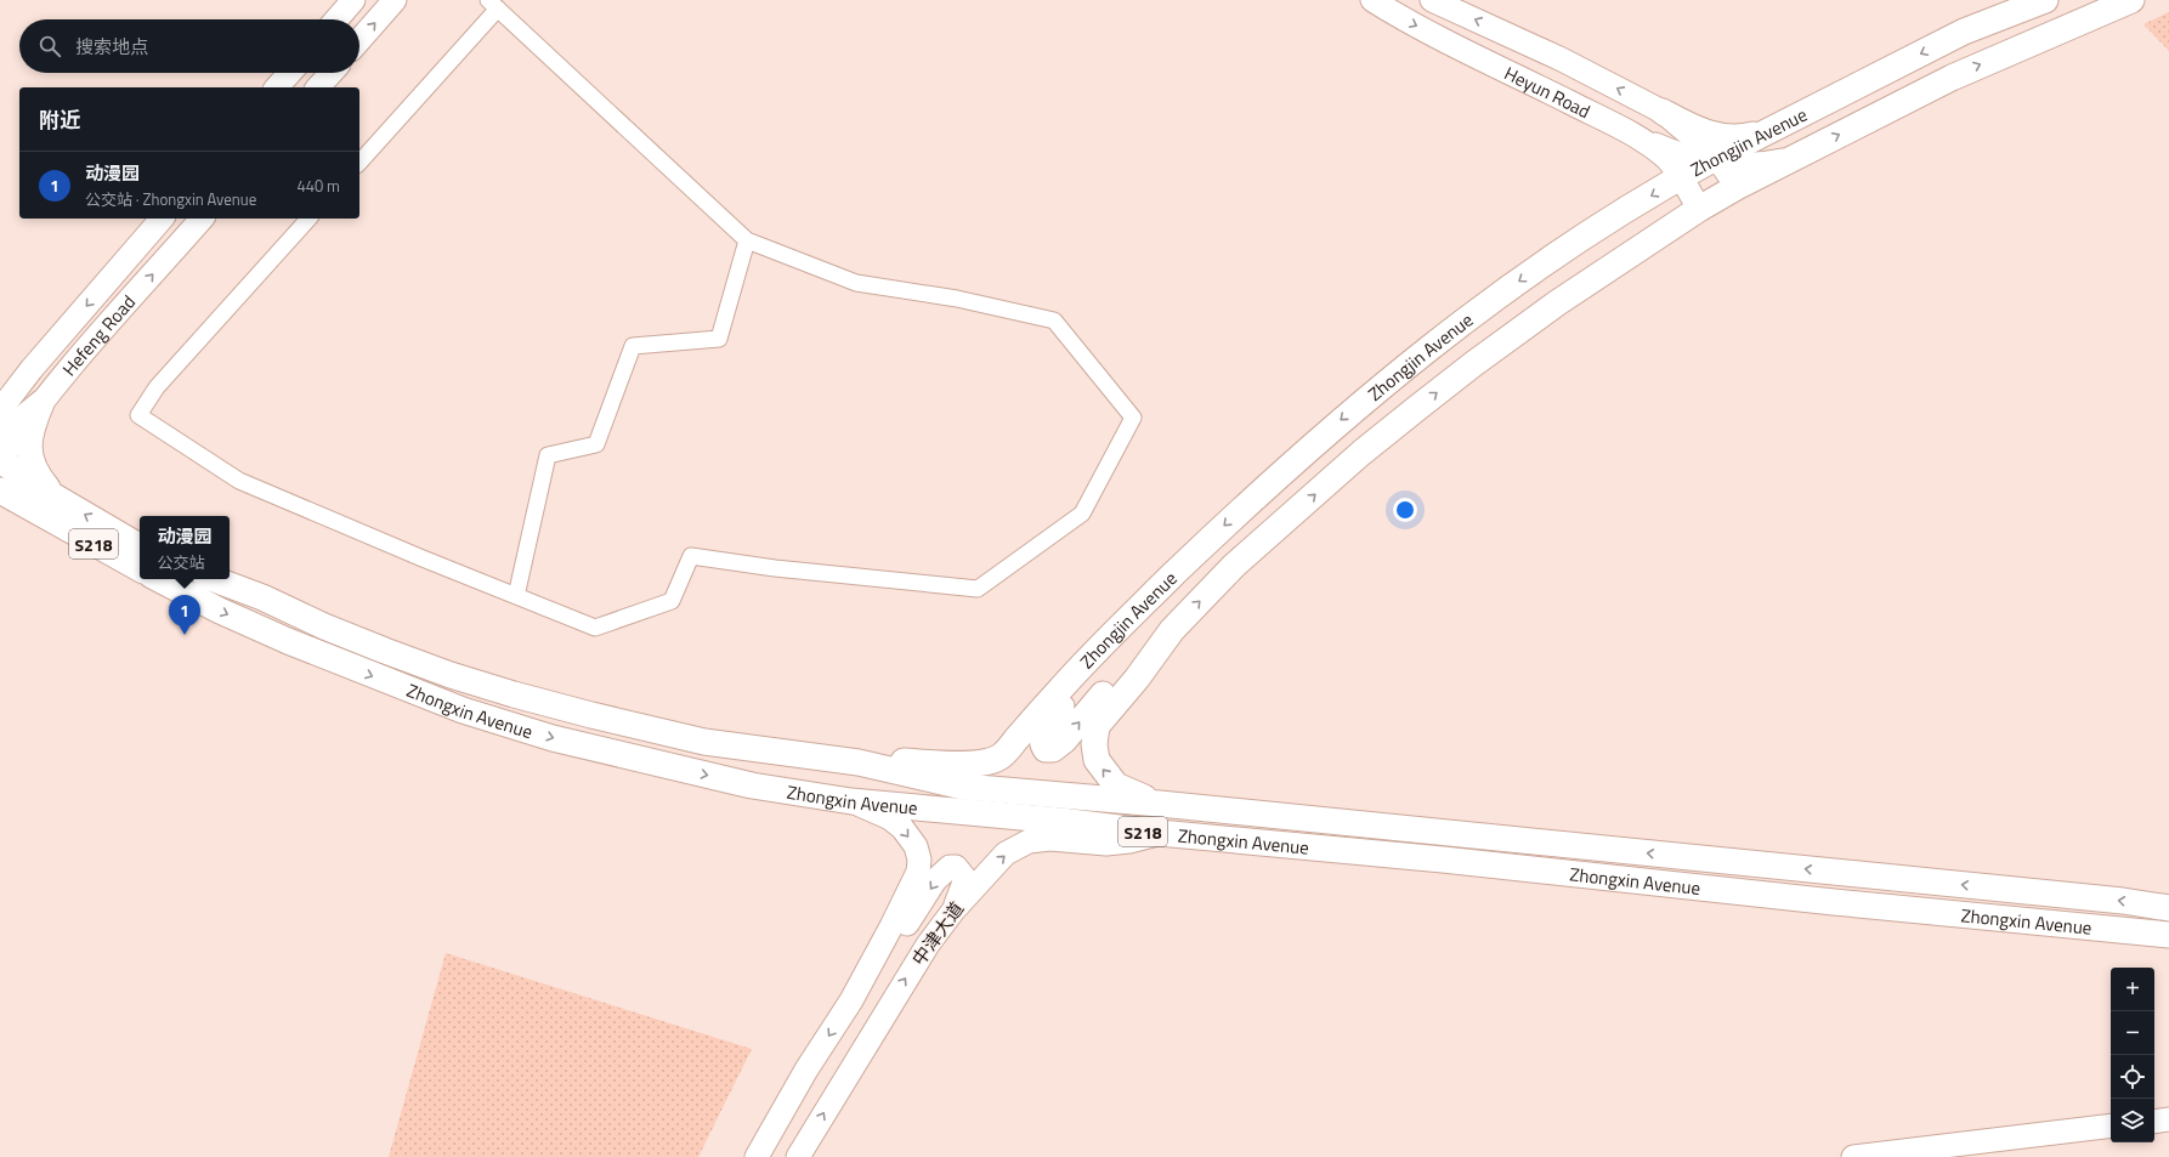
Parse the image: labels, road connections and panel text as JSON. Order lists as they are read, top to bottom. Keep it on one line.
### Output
{"streets":{"main road":["Zhongjin Avenue","S218","Zhongxin Avenue"],"street":["Heyun Road","Hefeng Road","中津大道"]},"crossings":[["Heyun Road","Zhongjin Avenue"],["Zhongjin Avenue","Zhongxin Avenue"],["Zhongxin Avenue","中津大道"]],"page":{"search":"搜索地点","heading":"附近","list":[{"mark":"1","name":"动漫园","note":"公交站 · Zhongxin Avenue","value":"440 m"}],"popup":["动漫园","公交站"],"pins":"1","map_buttons":["+","−"]}}
